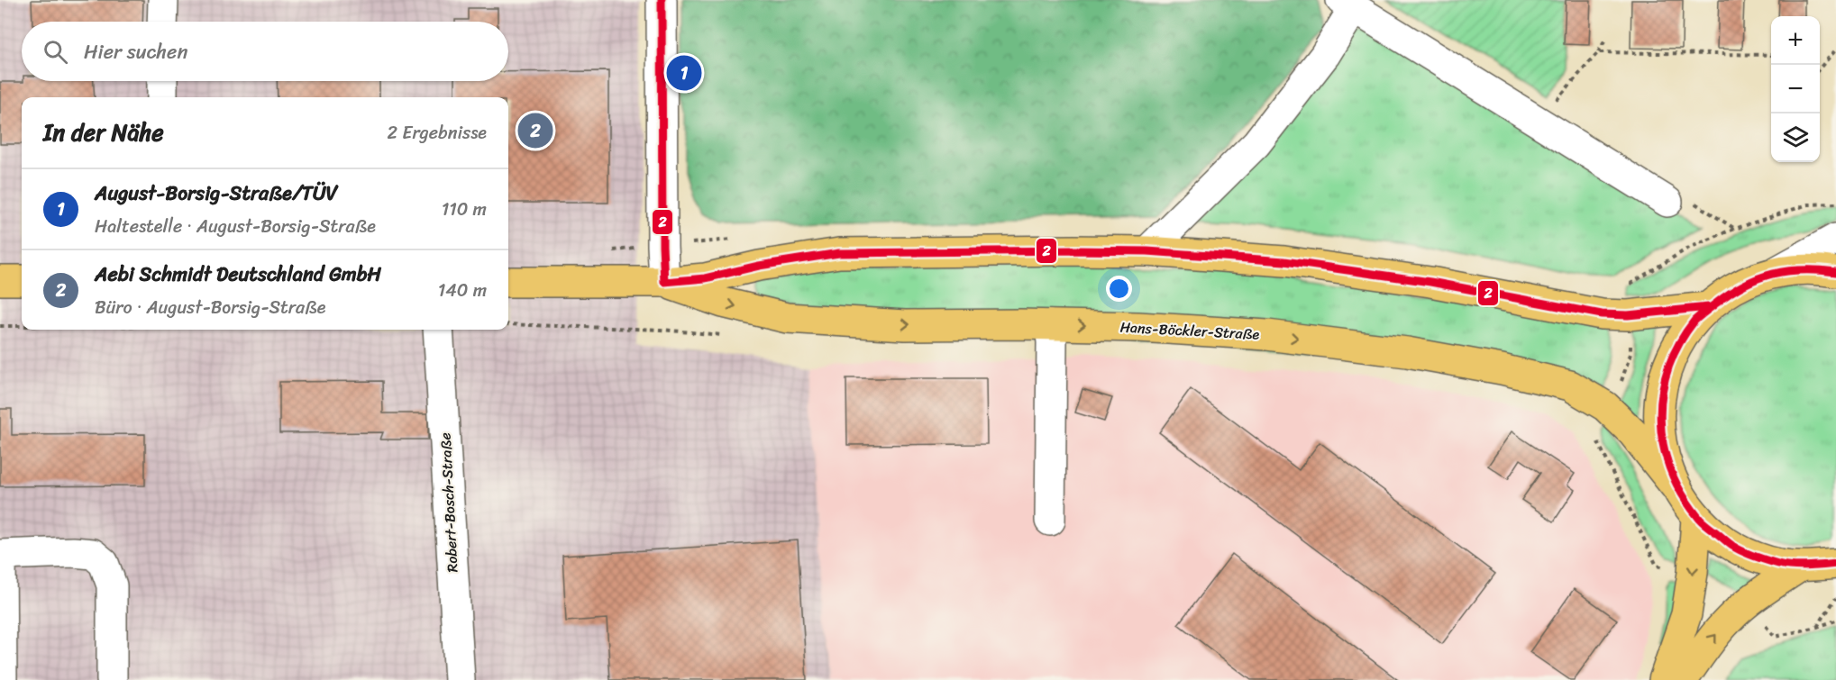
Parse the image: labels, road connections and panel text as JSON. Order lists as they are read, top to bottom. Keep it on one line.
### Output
{"streets":{"main road":["Hans-Böckler-Straße"],"street":["Robert-Bosch-Straße"]},"lines":["transit line 2"],"page":{"map_buttons":["+","−"],"search":"Hier suchen","pins":["1","2"],"heading":["In der Nähe","2 Ergebnisse"],"list":[{"mark":"1","name":"August-Borsig-Straße/TÜV","note":"Haltestelle · August-Borsig-Straße","value":"110 m"},{"mark":"2","name":"Aebi Schmidt Deutschland GmbH","note":"Büro · August-Borsig-Straße","value":"140 m"}]}}
